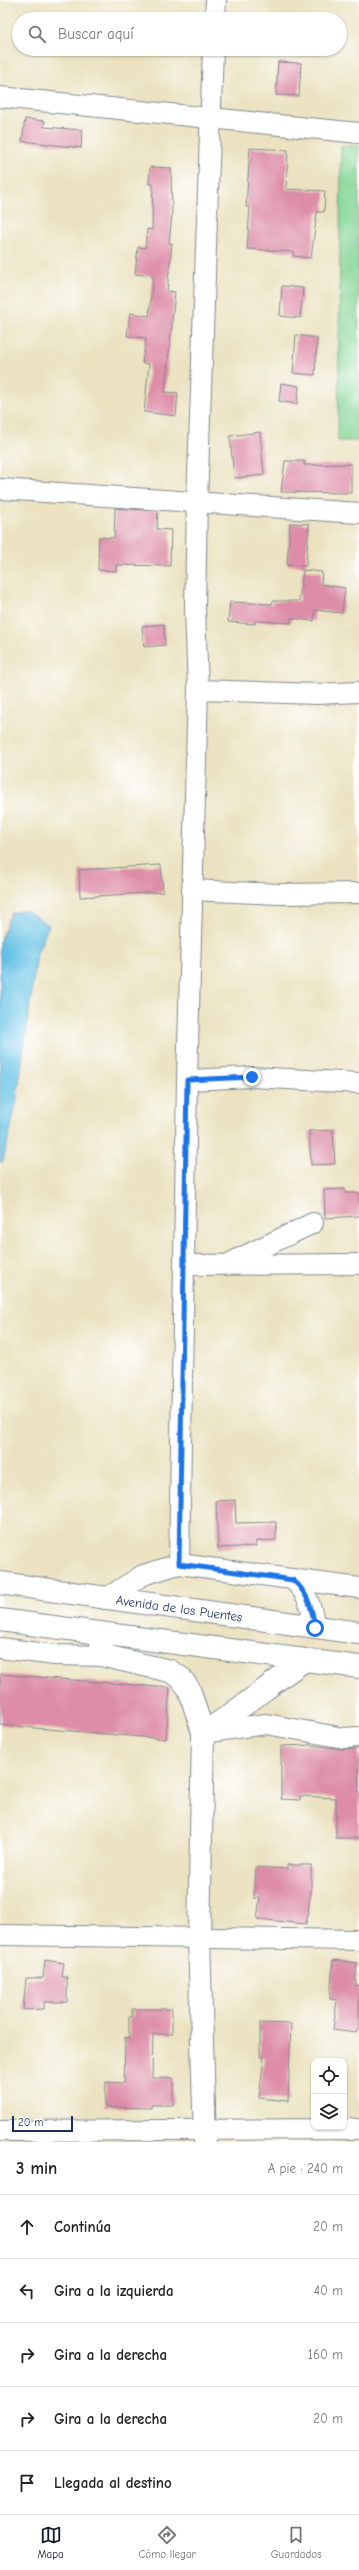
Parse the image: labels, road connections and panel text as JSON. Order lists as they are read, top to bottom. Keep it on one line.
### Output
{"streets":{"main road":["Avenida de los Puentes"]},"scale_bar":"20 m","page":{"search":"Buscar aquí","scale":"20 m","heading":["3 min","A pie · 240 m"],"list":[["Continúa","20 m"],["Gira a la izquierda","40 m"],["Gira a la derecha","160 m"],["Gira a la derecha","20 m"],"Llegada al destino"],"nav":["Mapa","Cómo llegar","Guardados"]}}
